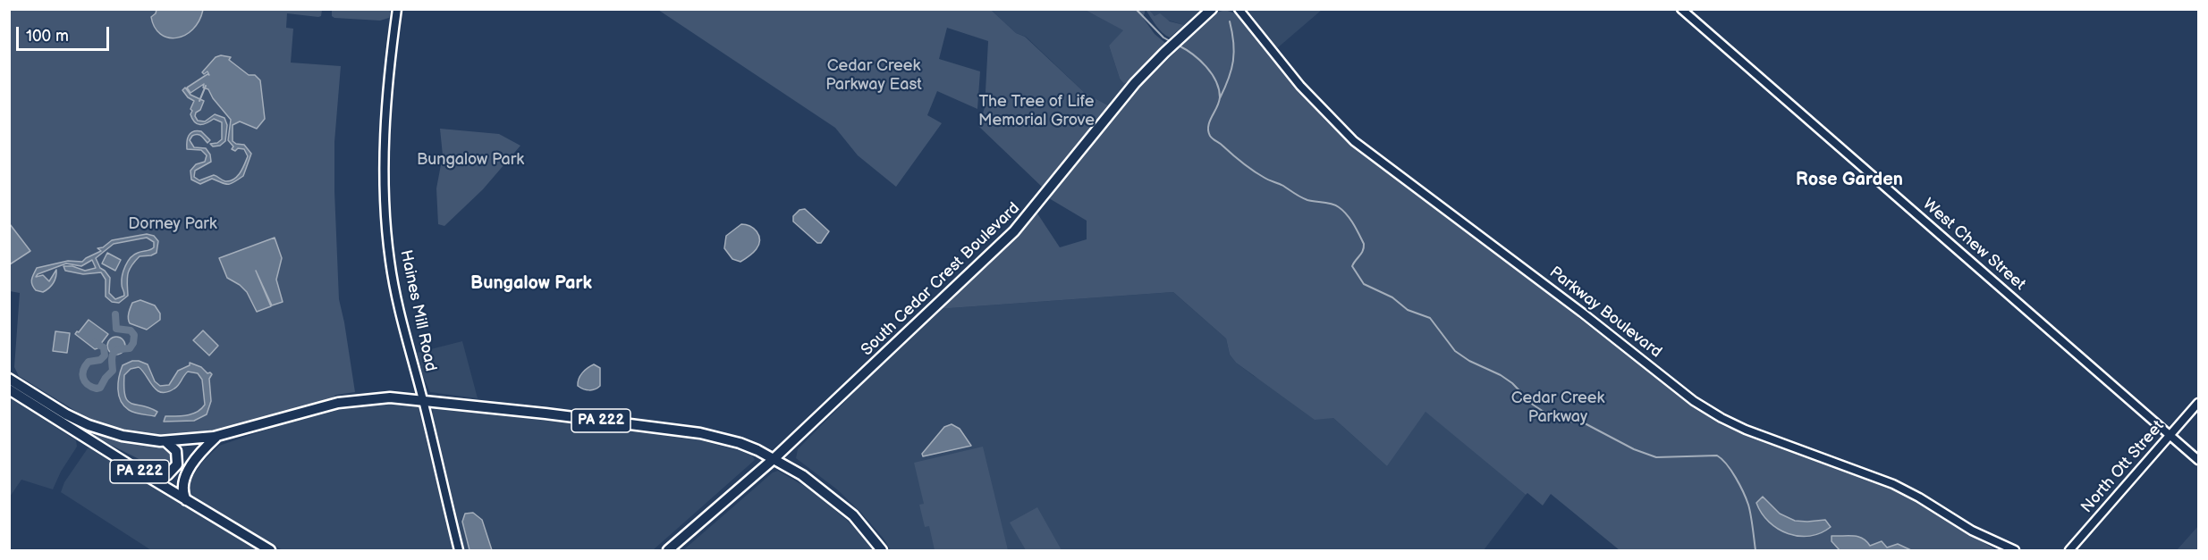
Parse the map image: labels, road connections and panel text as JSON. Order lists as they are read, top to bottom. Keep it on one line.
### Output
{"streets":{"main road":["South Cedar Crest Boulevard","PA 222"],"street":["West Chew Street","Haines Mill Road","Parkway Boulevard","North Ott Street"]},"crossings":[["West Chew Street","North Ott Street"],["South Cedar Crest Boulevard","PA 222"],["Haines Mill Road","PA 222"]],"districts":["Rose Garden","Bungalow Park"],"parks":["Cedar Creek Parkway East","The Tree of Life Memorial Grove","Bungalow Park","Dorney Park","Cedar Creek Parkway"],"scale_bar":"100 m"}
